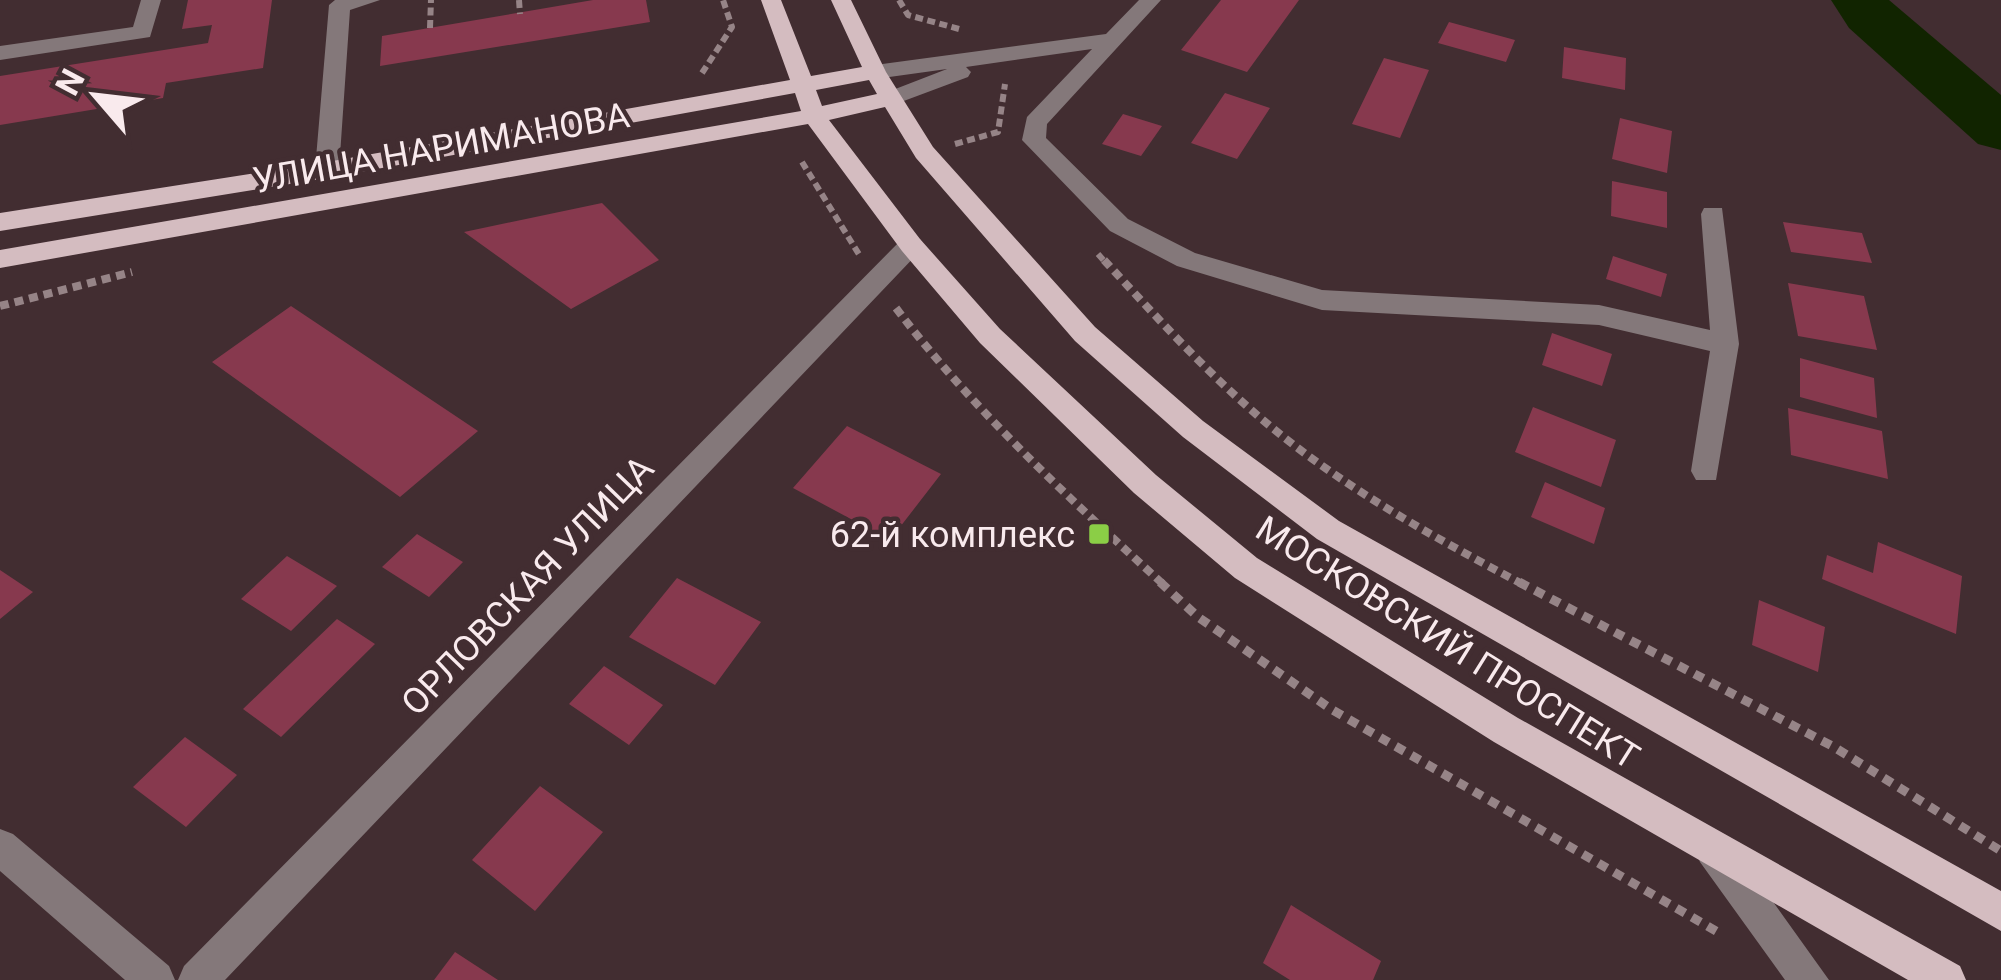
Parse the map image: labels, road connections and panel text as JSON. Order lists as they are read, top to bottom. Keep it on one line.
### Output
{"streets":{"main road":["УЛИЦА НАРИМАНОВА","МОСКОВСКИЙ ПРОСПЕКТ"],"street":["ОРЛОВСКАЯ УЛИЦА"]},"crossings":[["УЛИЦА НАРИМАНОВА","МОСКОВСКИЙ ПРОСПЕКТ"],["ОРЛОВСКАЯ УЛИЦА","МОСКОВСКИЙ ПРОСПЕКТ"]],"places":{"transit":["62-й комплекс"]},"north":"top left"}
